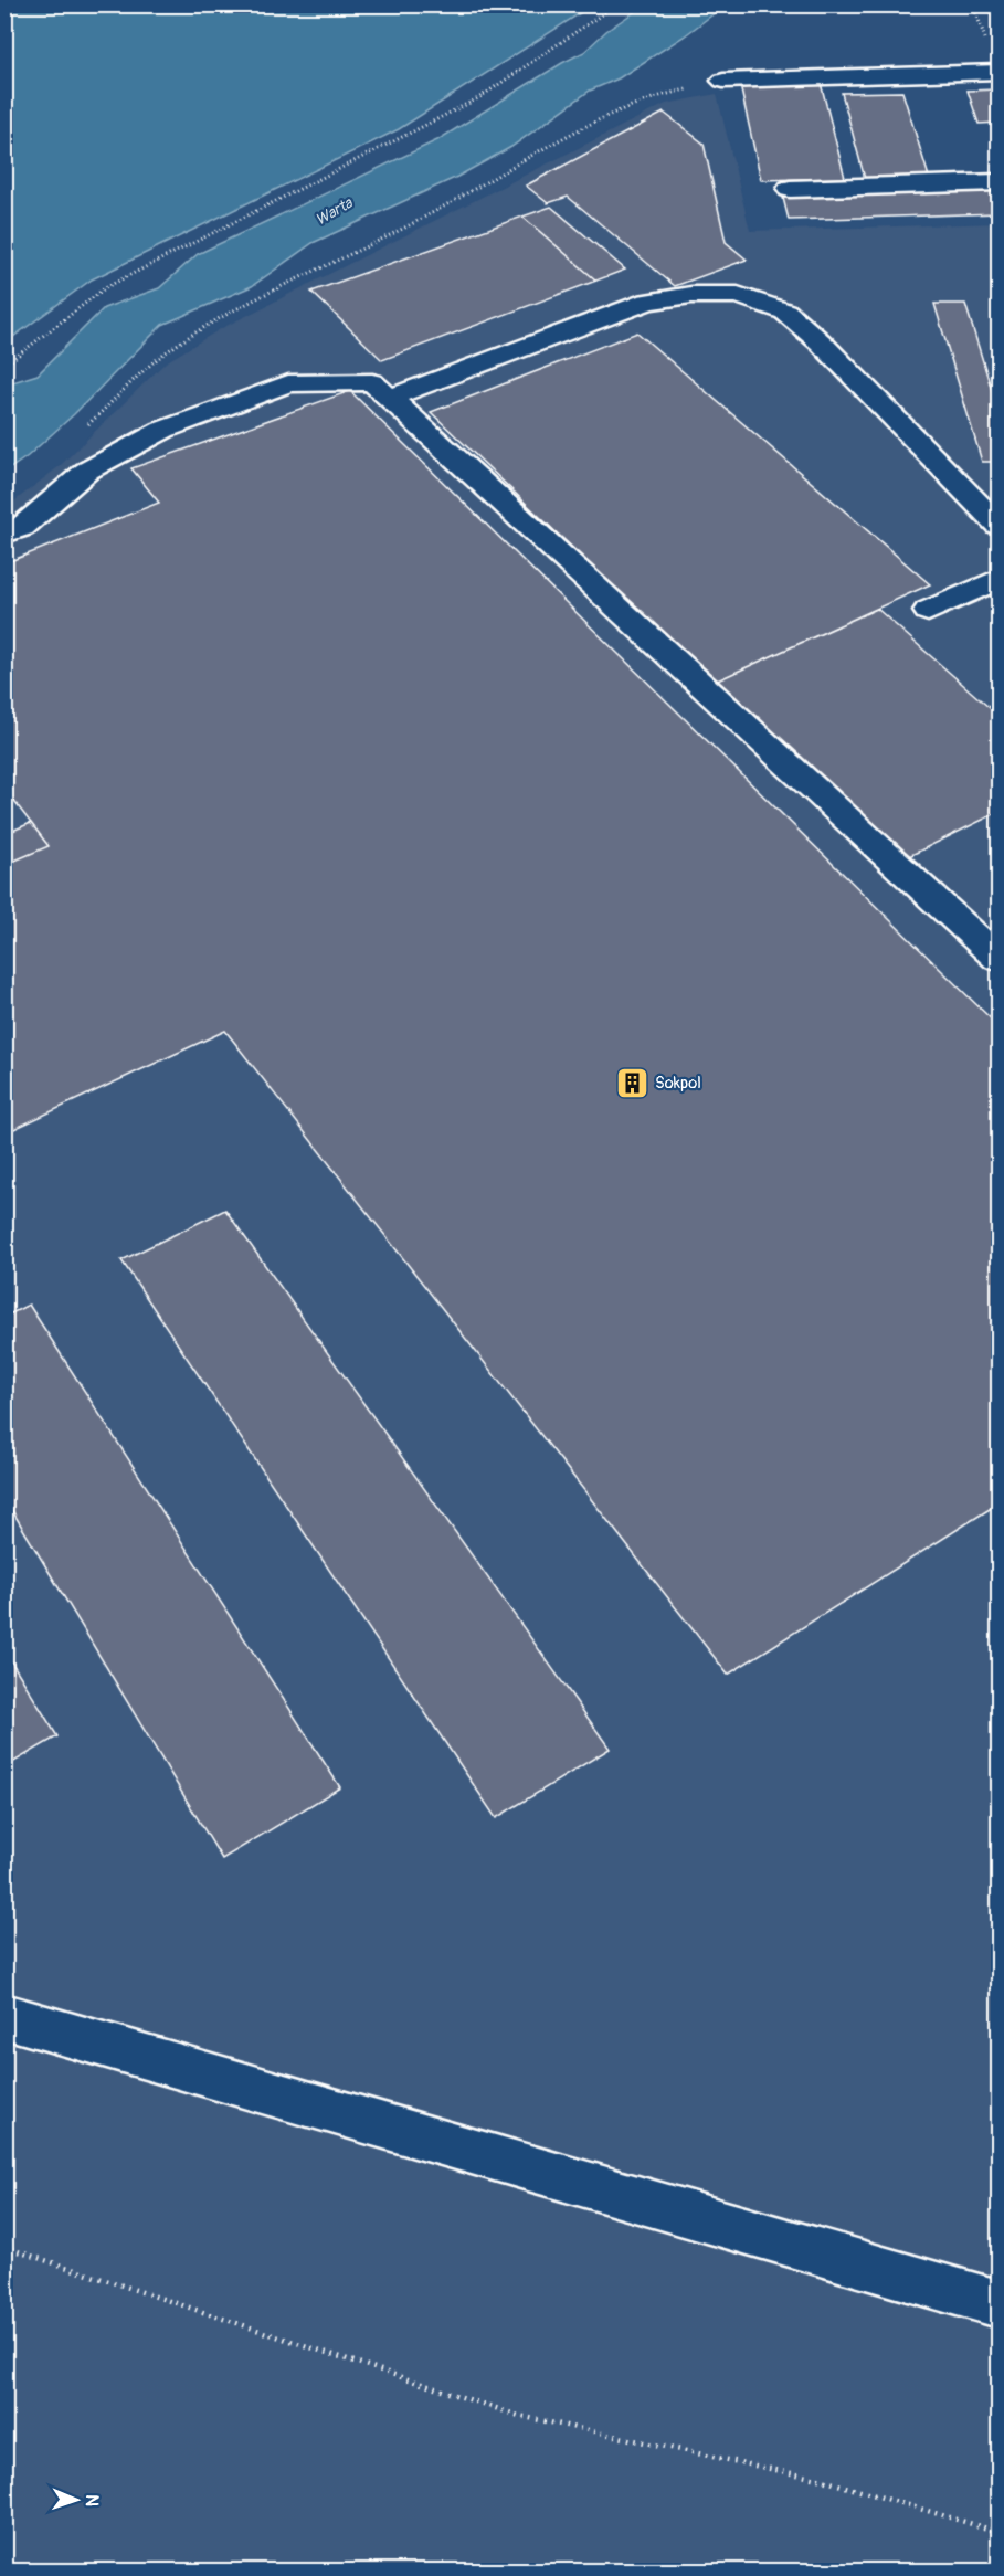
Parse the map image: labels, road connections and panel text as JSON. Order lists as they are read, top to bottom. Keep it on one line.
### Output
{"water":["Warta"],"places":{"building":["Sokpol"]},"north":"right"}
